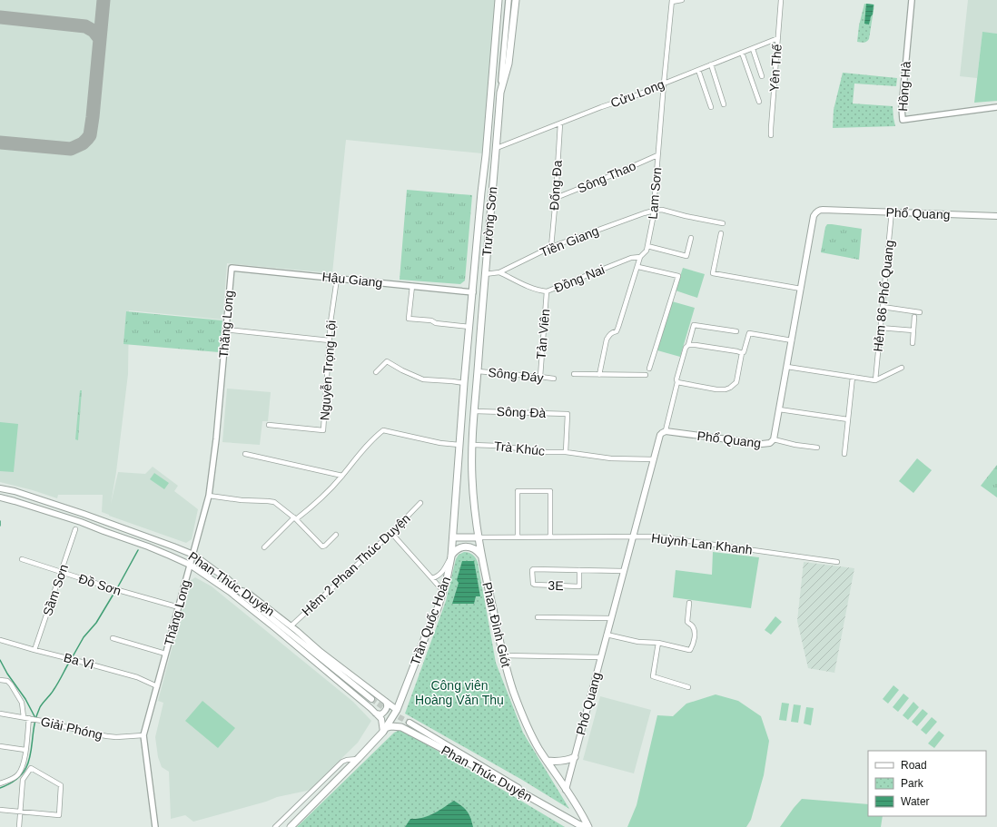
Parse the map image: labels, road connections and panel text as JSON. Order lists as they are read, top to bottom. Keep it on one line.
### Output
{"streets":{"main road":["Phổ Quang","Trường Sơn","Phan Thúc Duyện","Trần Quốc Hoàn","Phan Đình Giót"],"street":["Yên Thế","Hồng Hà","Cửu Long","Sông Thao","Đống Đa","Lam Sơn","Tiền Giang","Đồng Nai","Hậu Giang","Hẻm 86 Phổ Quang","Thăng Long","Tản Viên","Nguyễn Trọng Lội","Sông Đáy","Sông Đà","Trà Khúc","Huỳnh Lan Khanh","Hẻm 2 Phan Thúc Duyện","Đồ Sơn","3E","Sầm Sơn","Ba Vì","Giải Phóng"]},"crossings":[["Yên Thế","Cửu Long"],["Cửu Long","Đống Đa"],["Cửu Long","Lam Sơn"],["Cửu Long","Trường Sơn"],["Sông Thao","Đống Đa"],["Sông Thao","Lam Sơn"],["Đống Đa","Tiền Giang"],["Lam Sơn","Tiền Giang"],["Lam Sơn","Đồng Nai"],["Phổ Quang","Hẻm 86 Phổ Quang"],["Phổ Quang","Trà Khúc"],["Phổ Quang","Huỳnh Lan Khanh"],["Phổ Quang","3E"],["Phổ Quang","Phan Đình Giót"],["Trường Sơn","Tiền Giang"],["Trường Sơn","Hậu Giang"],["Trường Sơn","Sông Đáy"],["Trường Sơn","Sông Đà"],["Trường Sơn","Trà Khúc"],["Trường Sơn","Trần Quốc Hoàn"],["Trường Sơn","Phan Đình Giót"],["Tiền Giang","Đồng Nai"],["Đồng Nai","Tản Viên"],["Hậu Giang","Thăng Long"],["Hậu Giang","Nguyễn Trọng Lội"],["Thăng Long","Phan Thúc Duyện"],["Thăng Long","Đồ Sơn"],["Thăng Long","Ba Vì"],["Thăng Long","Giải Phóng"],["Tản Viên","Sông Đáy"],["Sông Đà","Trà Khúc"],["Trà Khúc","Phan Đình Giót"],["Huỳnh Lan Khanh","Phan Đình Giót"],["Hẻm 2 Phan Thúc Duyện","Phan Thúc Duyện"],["Phan Thúc Duyện","Trần Quốc Hoàn"],["Phan Thúc Duyện","Phan Đình Giót"],["Đồ Sơn","Sầm Sơn"],["Sầm Sơn","Ba Vì"]],"parks":["Công viên Hoàng Văn Thụ"],"legend":["Road","Park","Water"]}
